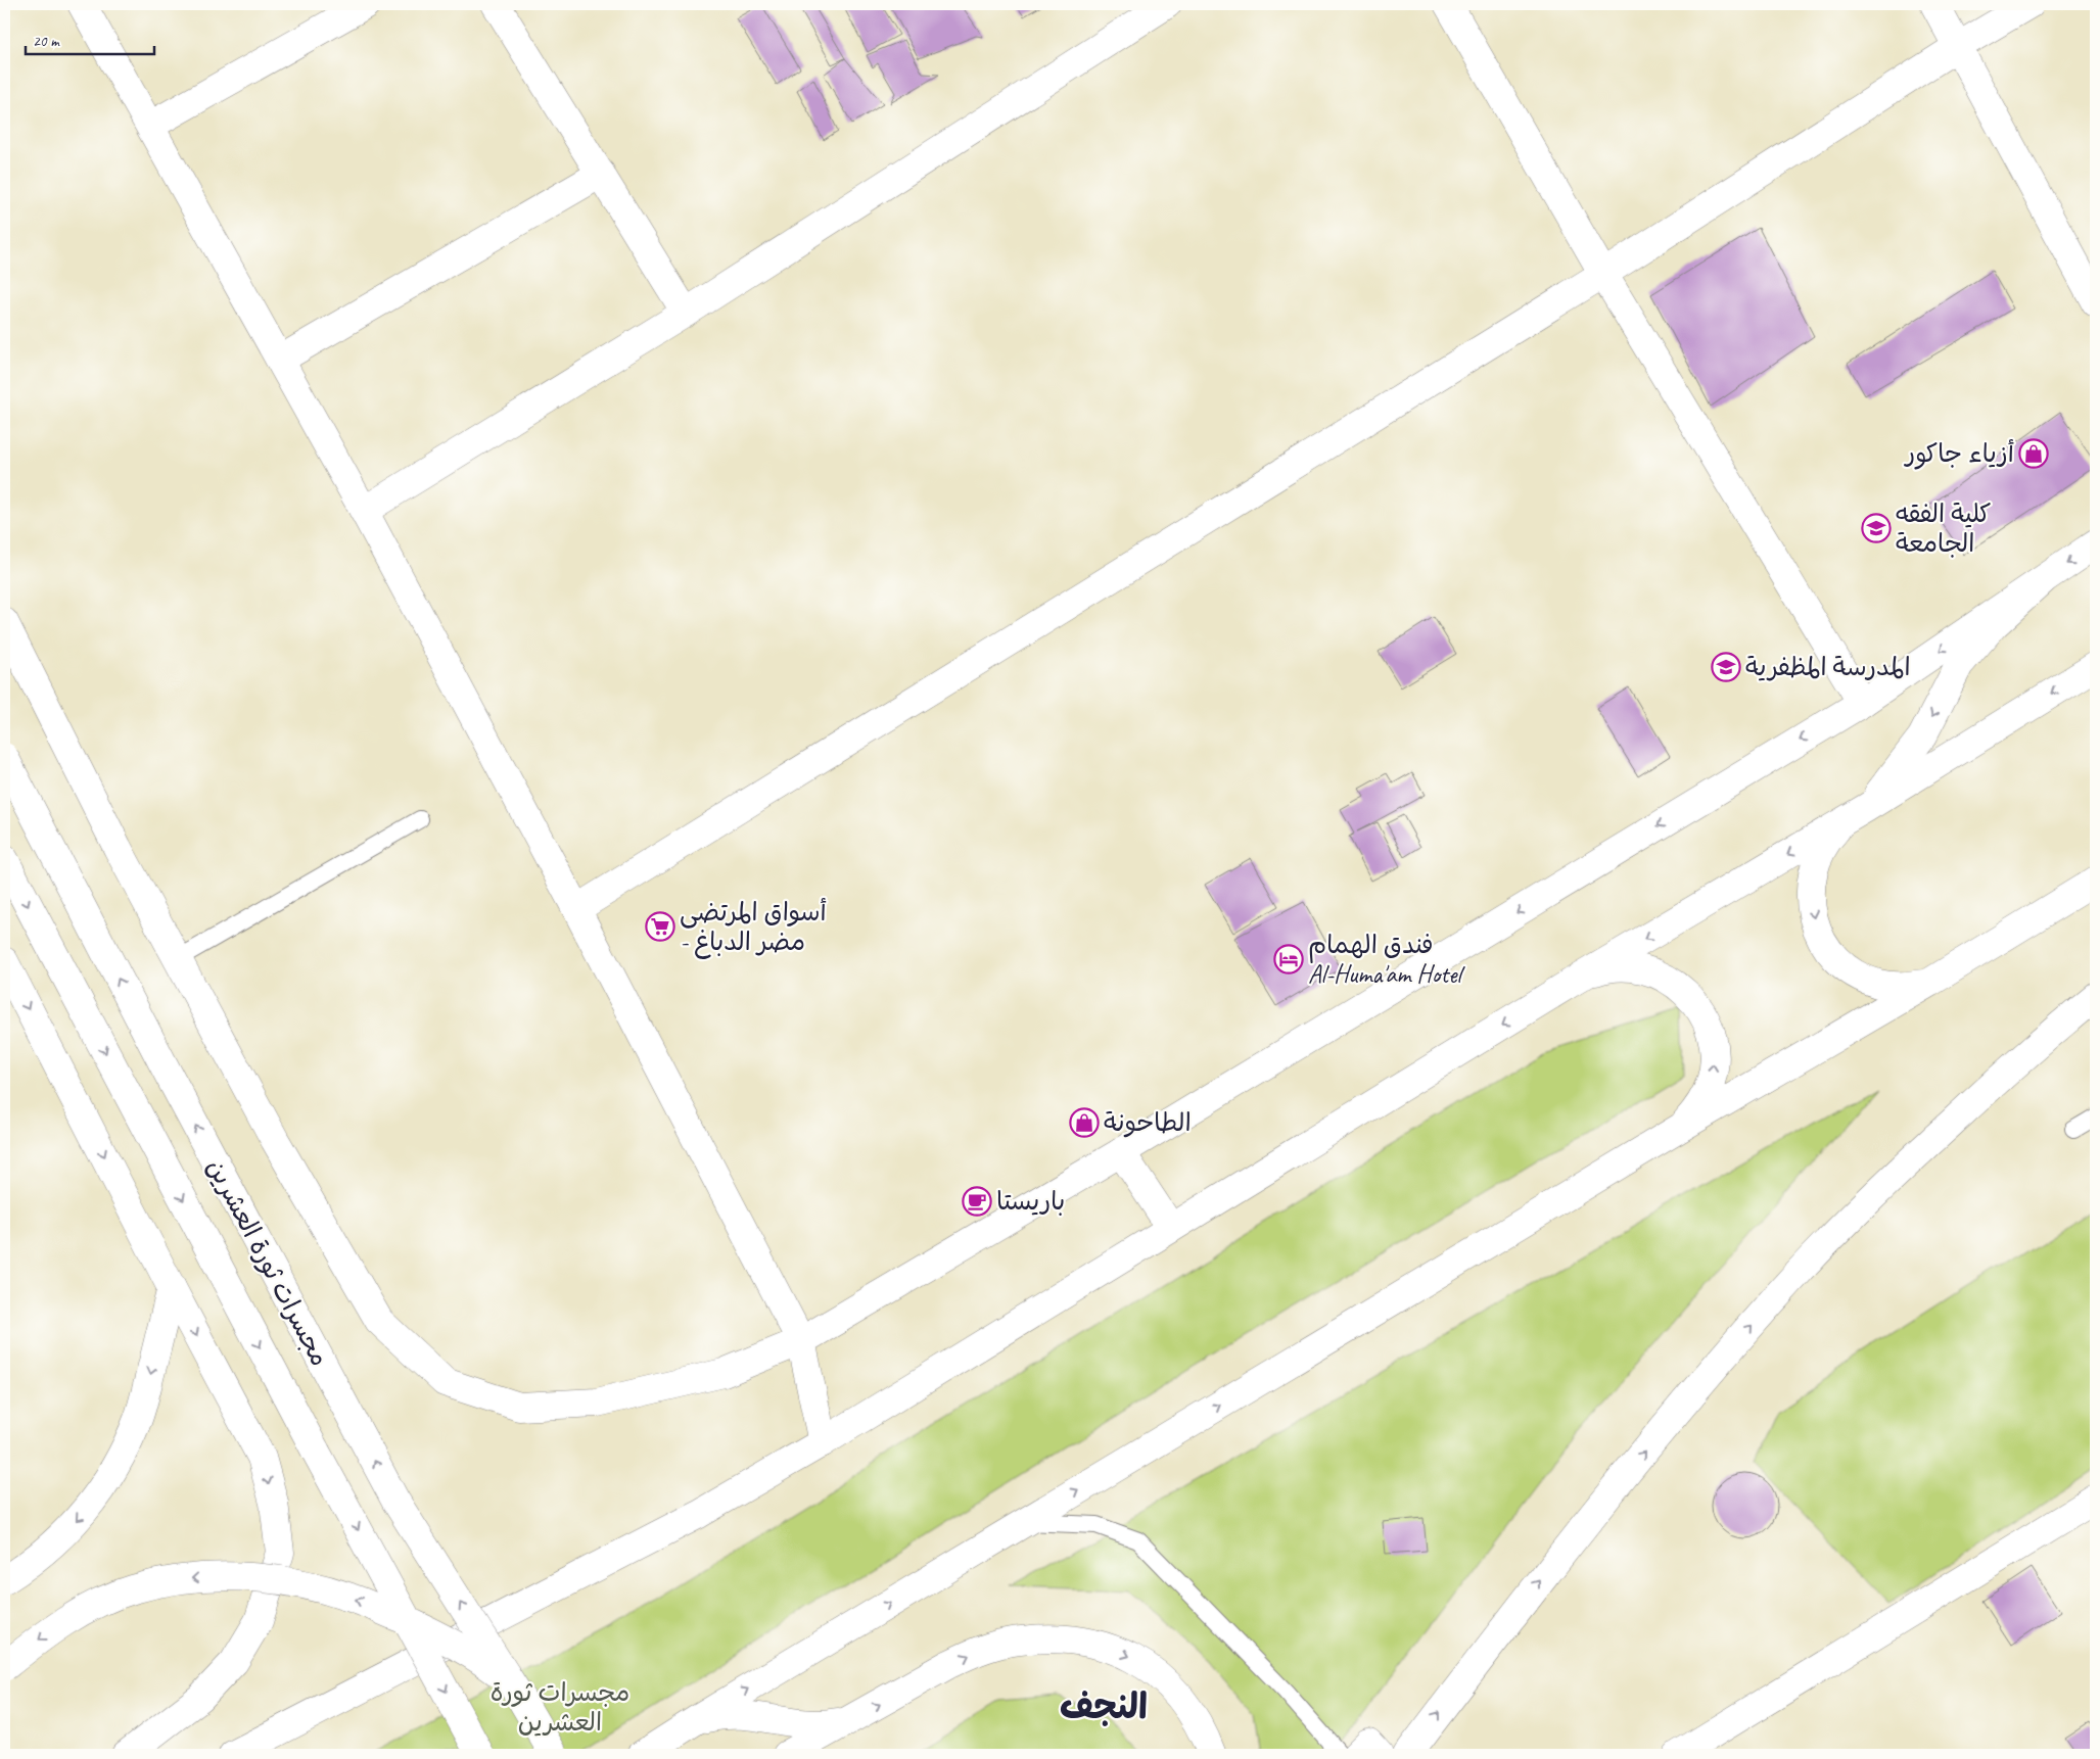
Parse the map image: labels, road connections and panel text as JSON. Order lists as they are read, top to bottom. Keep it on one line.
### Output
{"streets":{"main road":["مجسرات ثورة العشرين"]},"districts":["النجف"],"parks":["مجسرات ثورة العشرين"],"places":{"shop":["أزياء جاكور","الطاحونة"],"school or university":["كلية الفقه الجامعة","المدرسة المظفرية"],"supermarket":["أسواق المرتضى - مضر الدباغ"],"hotel":["فندق الهمام Al-Huma'am Hotel"],"cafe":["باريستا"]},"scale_bar":"20 m"}
